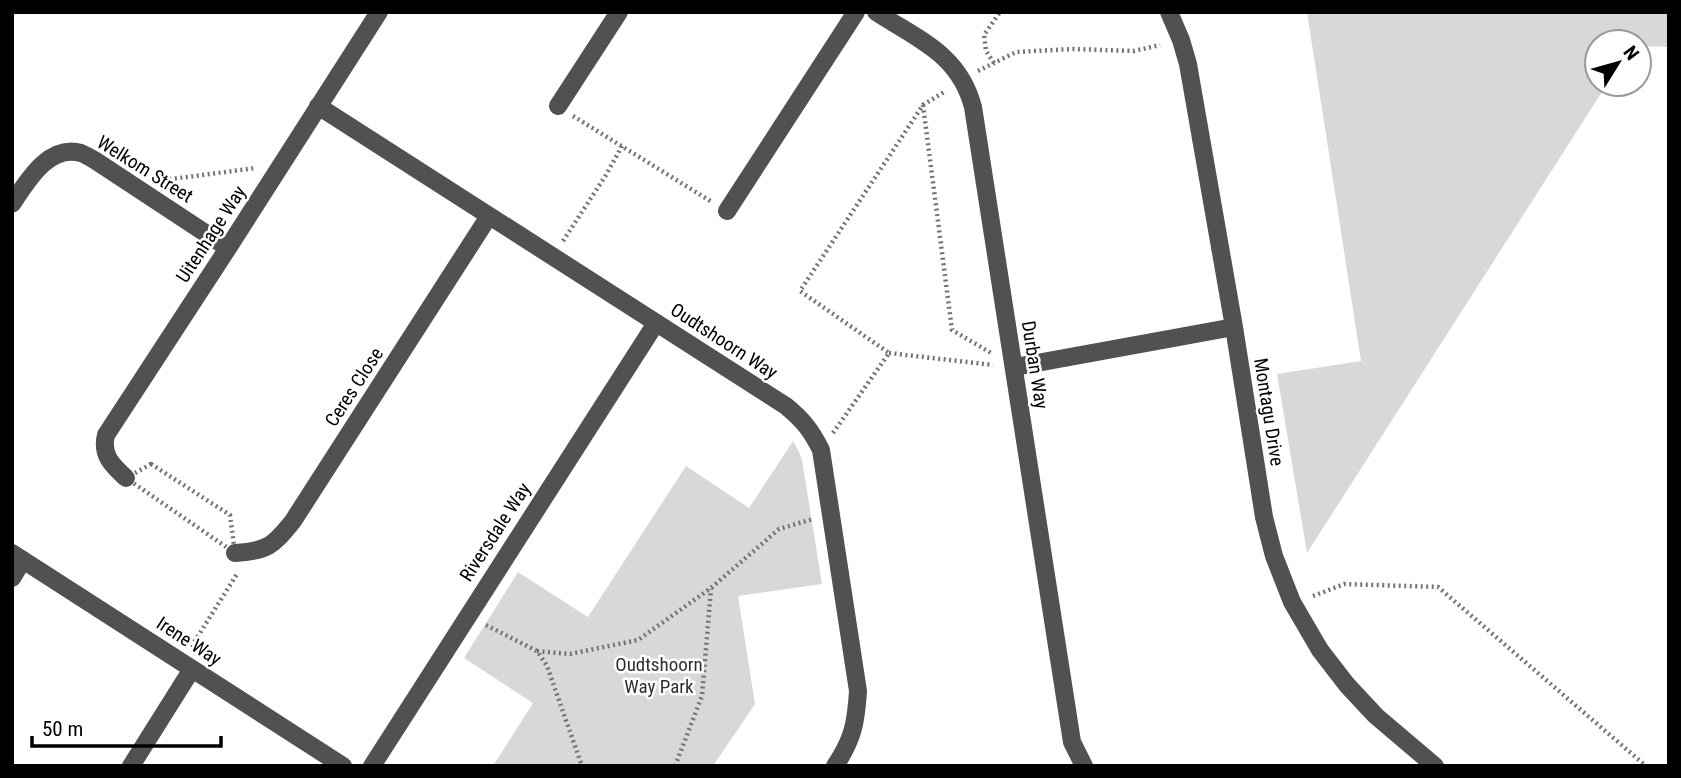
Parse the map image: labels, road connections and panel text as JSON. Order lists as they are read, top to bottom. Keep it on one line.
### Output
{"streets":{"street":["Welkom Street","Uitenhage Way","Oudtshoorn Way","Durban Way","Ceres Close","Montagu Drive","Riversdale Way","Irene Way"]},"crossings":[["Welkom Street","Uitenhage Way"],["Uitenhage Way","Oudtshoorn Way"],["Oudtshoorn Way","Ceres Close"],["Oudtshoorn Way","Riversdale Way"]],"parks":["Oudtshoorn Way Park"],"scale_bar":"50 m","north":"top right"}
